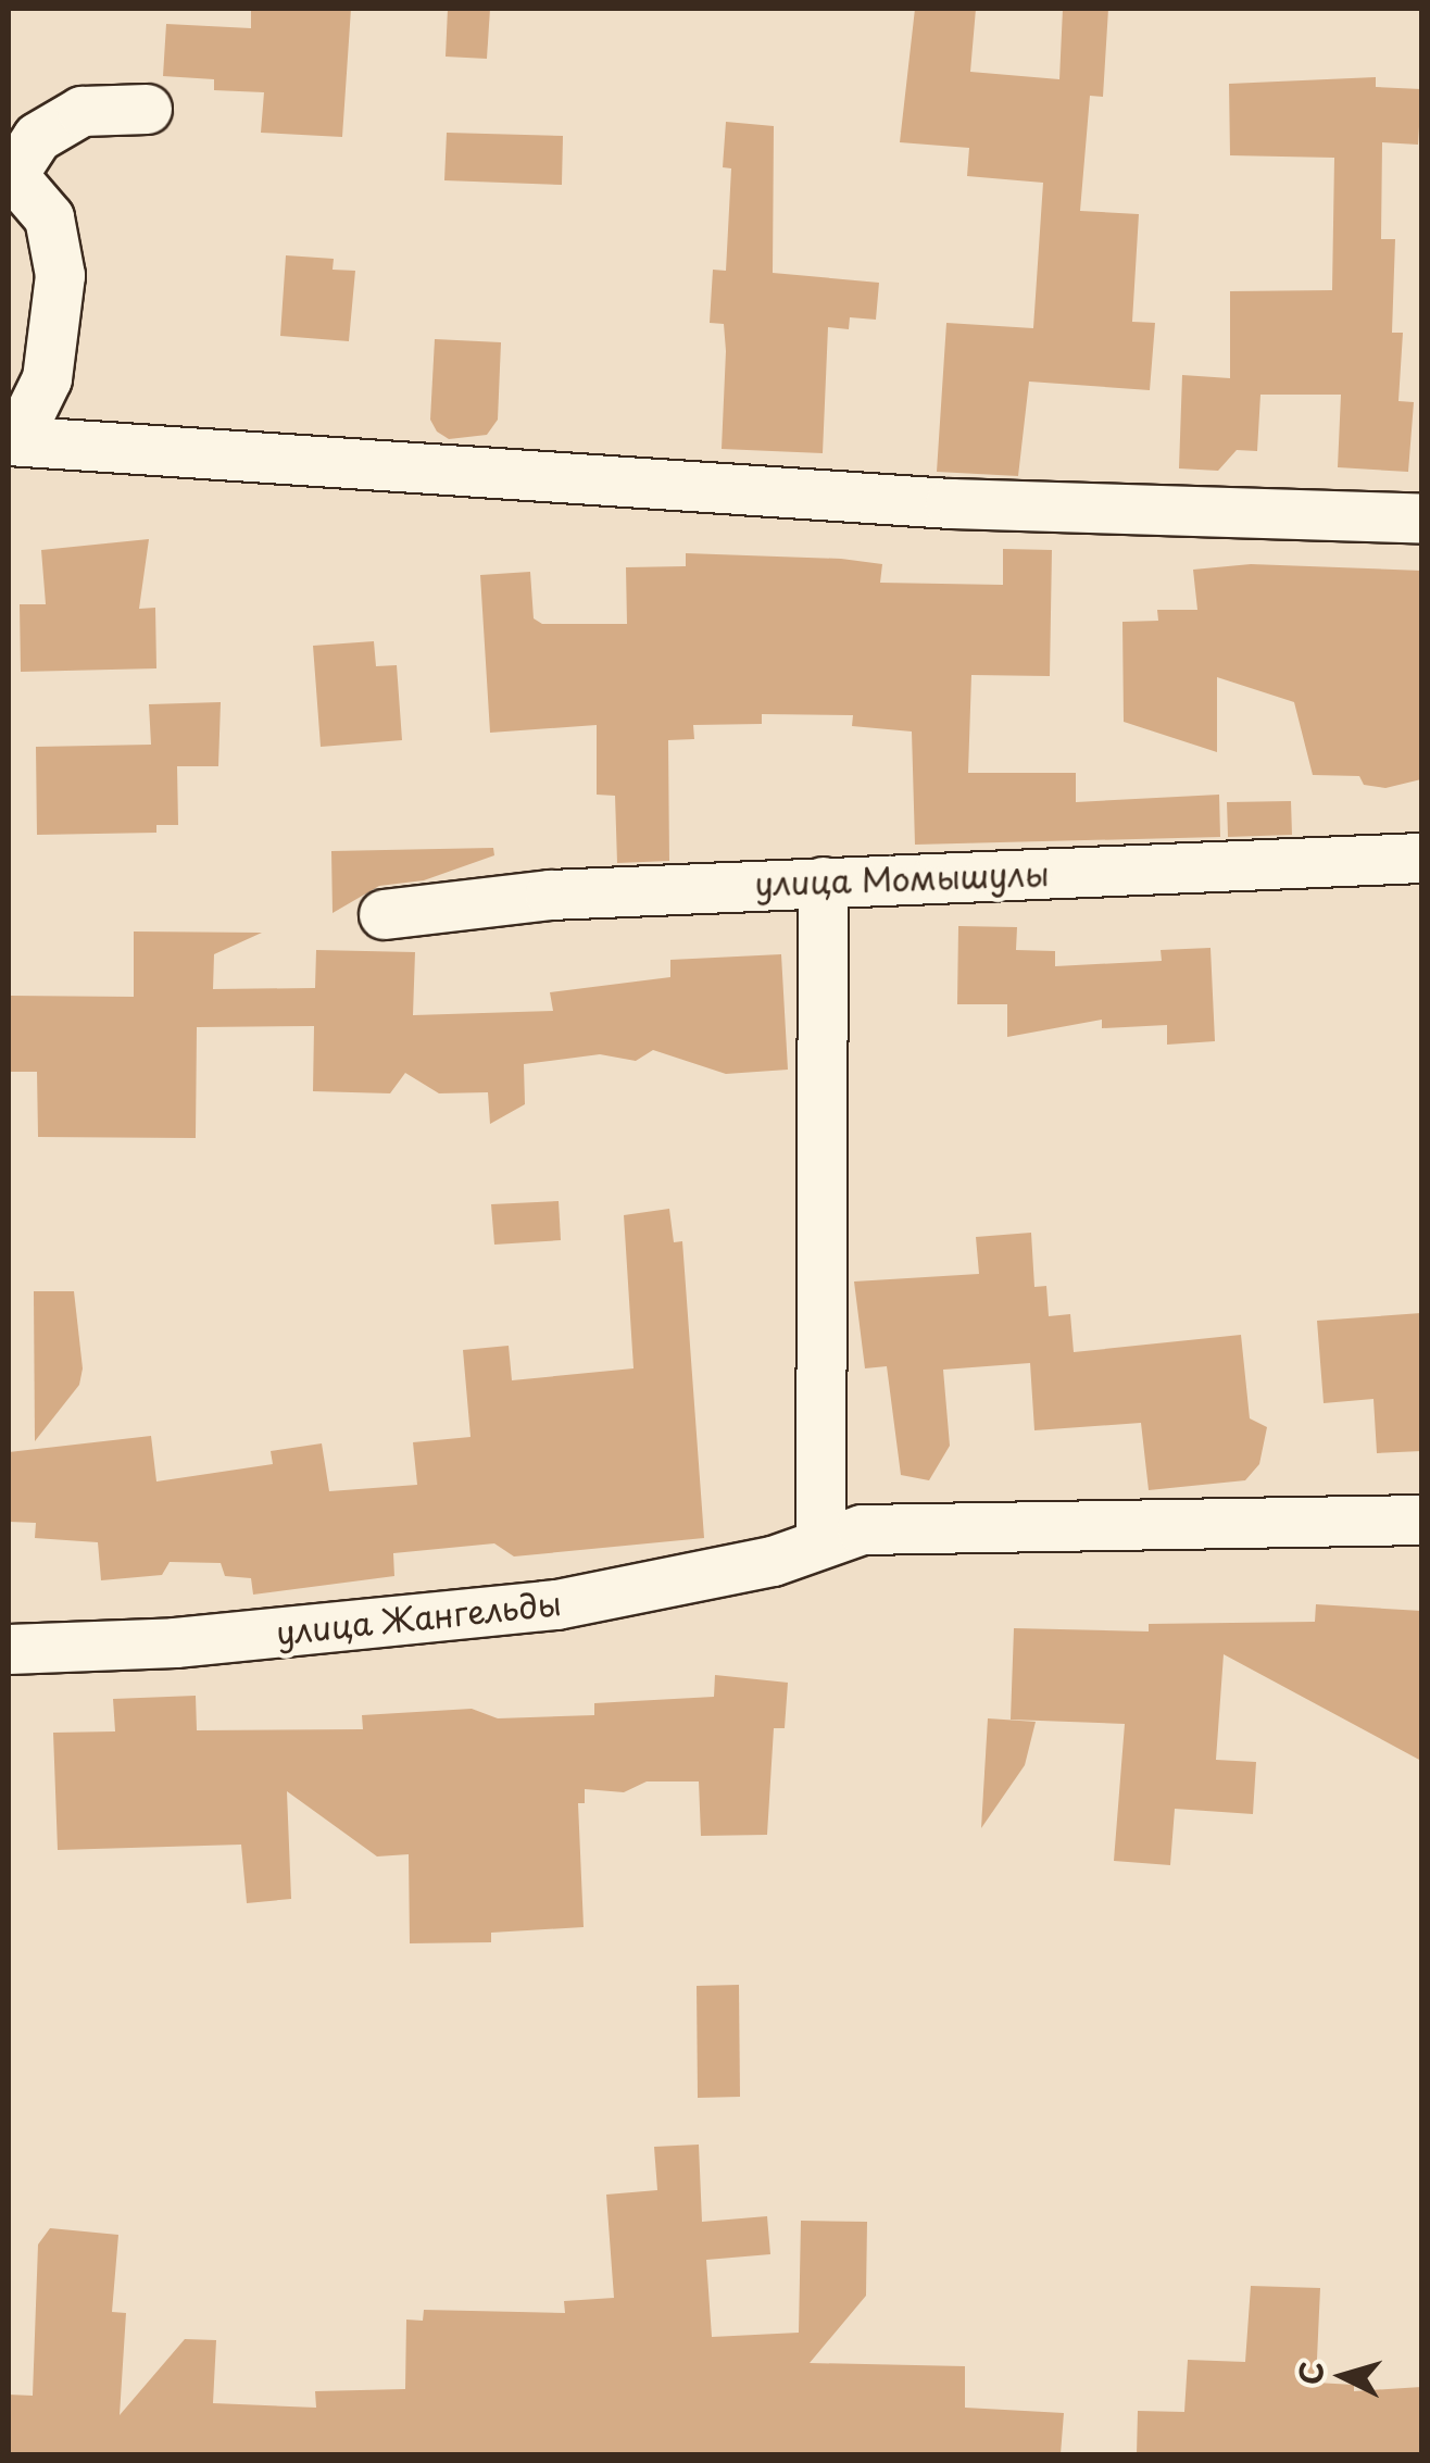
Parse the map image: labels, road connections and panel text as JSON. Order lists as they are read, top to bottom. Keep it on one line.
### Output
{"streets":{"street":["улица Момышулы","улица Жангельды"]},"north":"left"}
